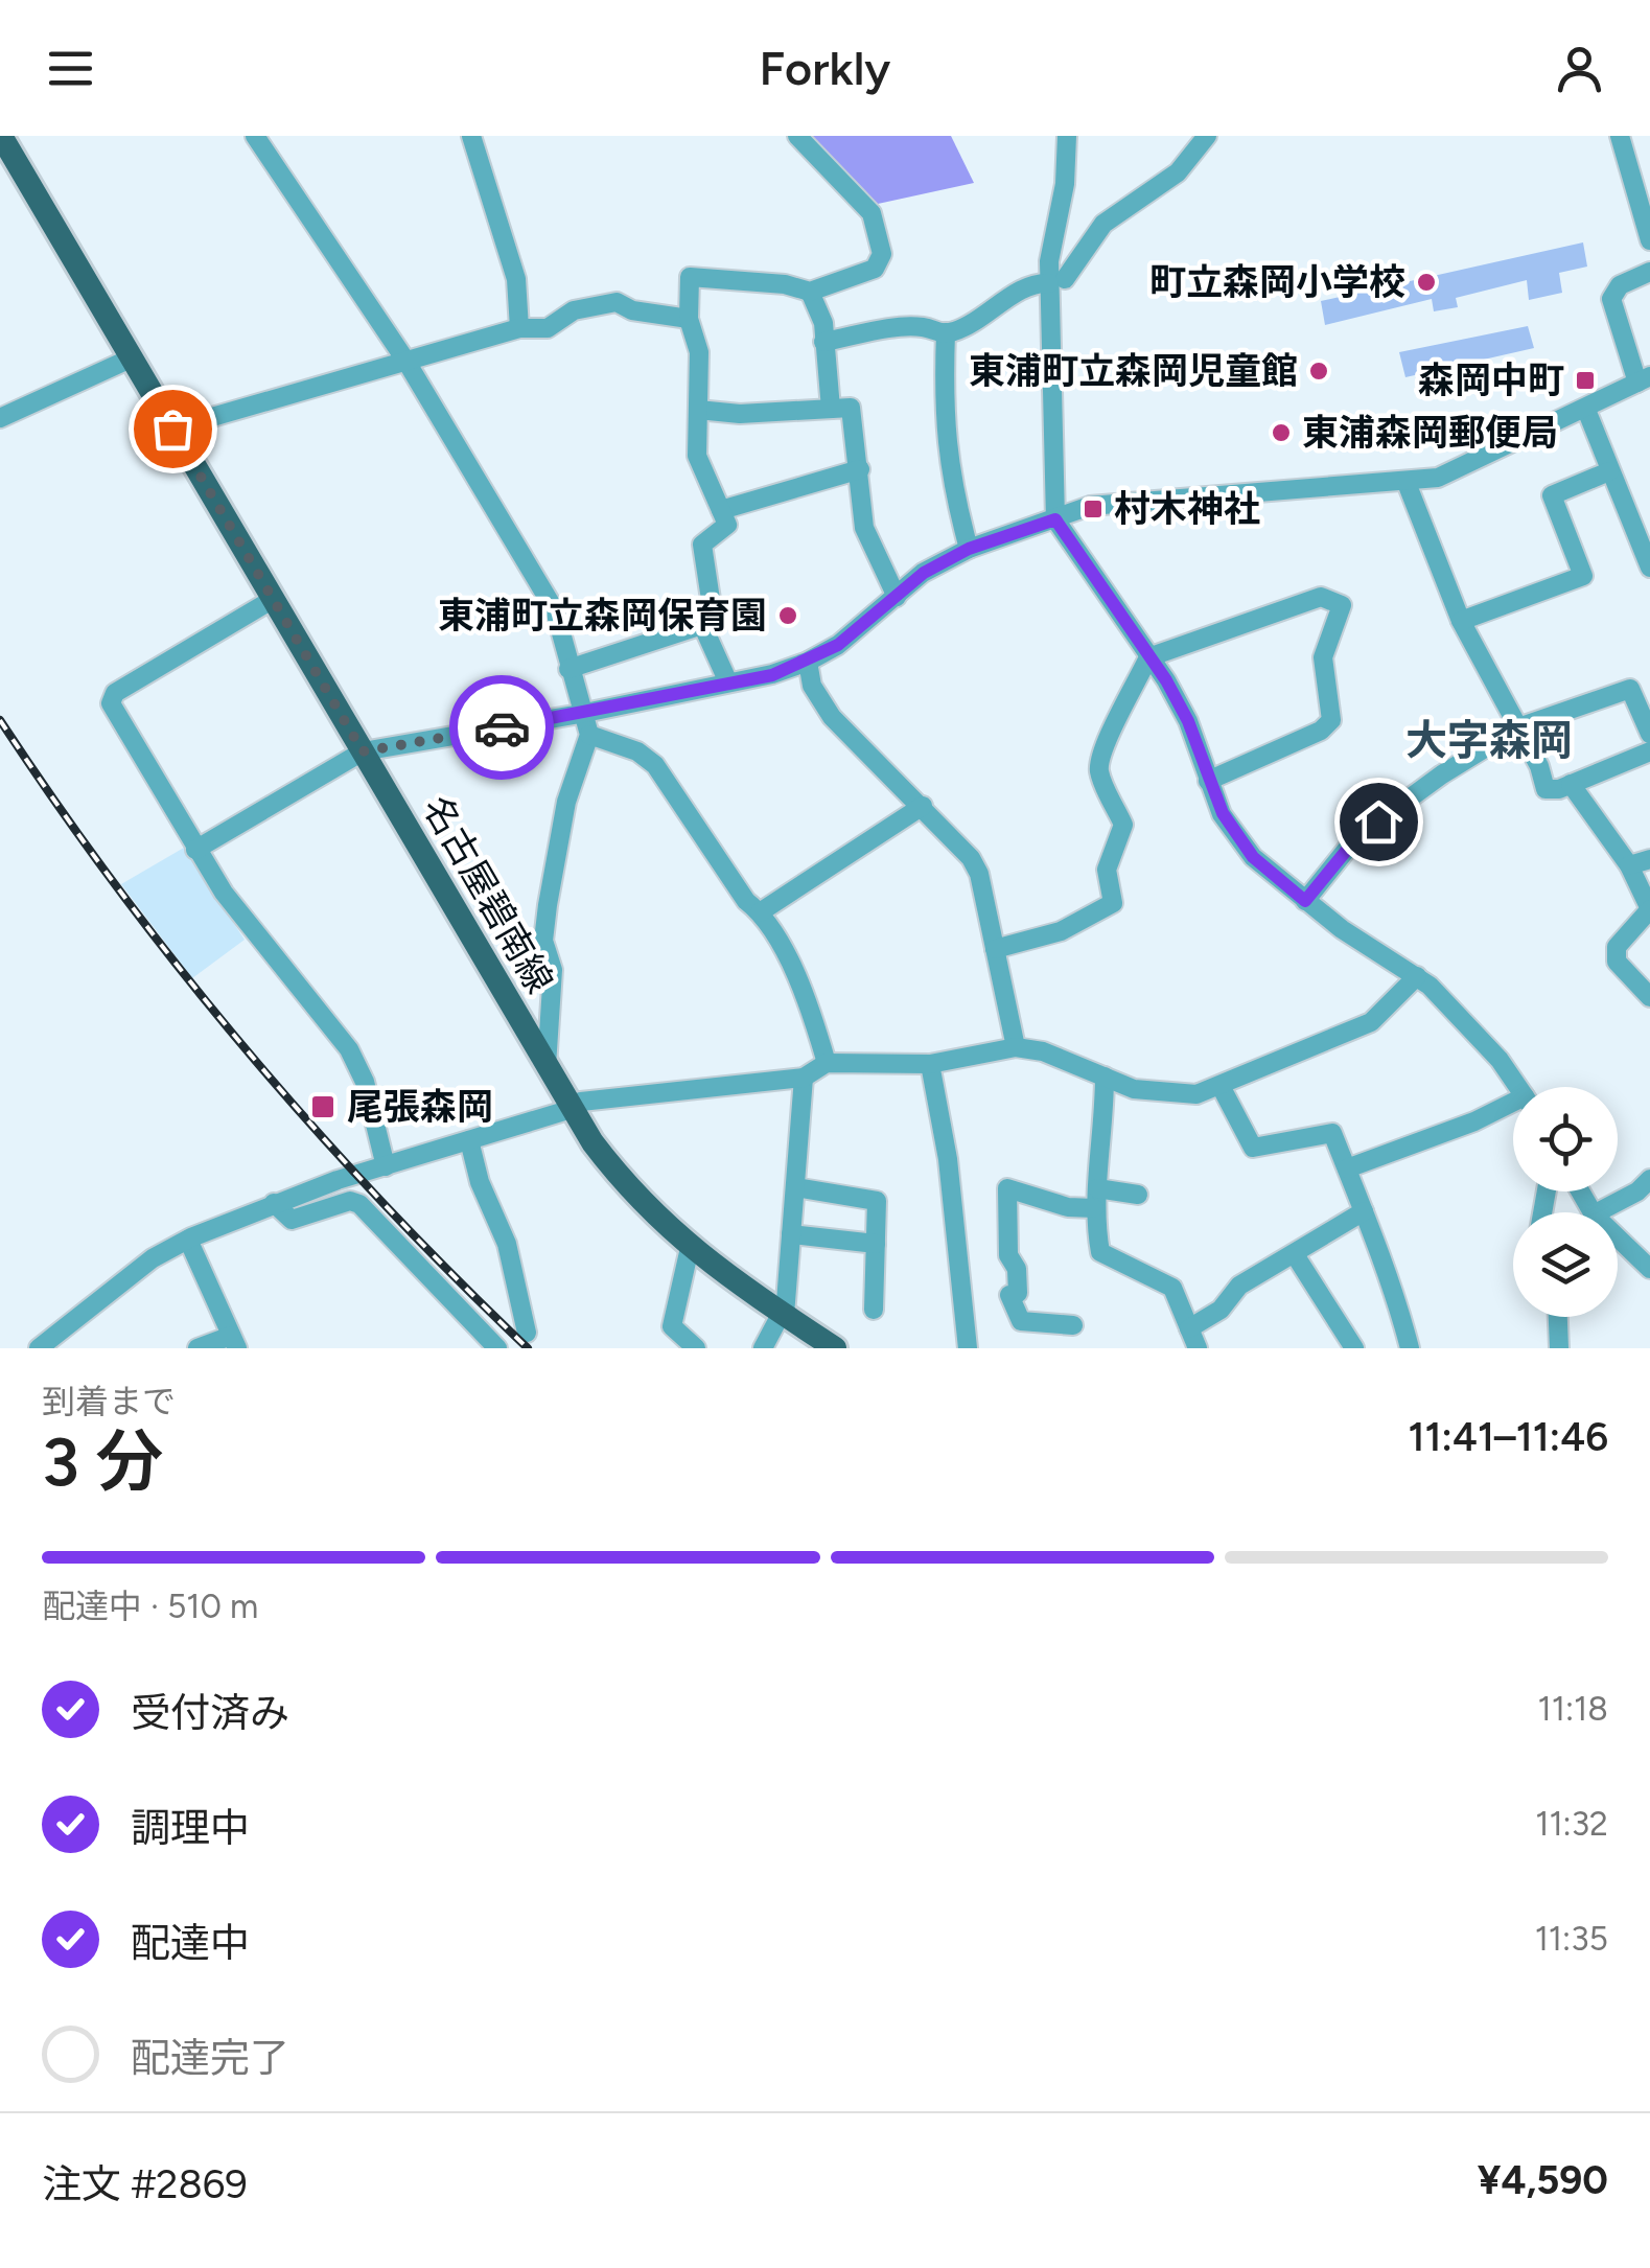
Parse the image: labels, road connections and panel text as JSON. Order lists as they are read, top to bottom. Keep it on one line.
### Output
{"streets":{"main road":["名古屋碧南線"]},"districts":["大字森岡"],"places":{"other":["町立森岡小学校","東浦町立森岡児童館","東浦森岡郵便局","東浦町立森岡保育園"],"transit":["森岡中町","村木神社","尾張森岡"]},"page":{"header":"Forkly","heading":["3 分","到着まで","11:41–11:46"],"panel":["注文 #2869","¥4,590"],"bar":"配達中 · 510 m","list":[["受付済み","11:18"],["調理中","11:32"],["配達中","11:35"],"配達完了"]}}
